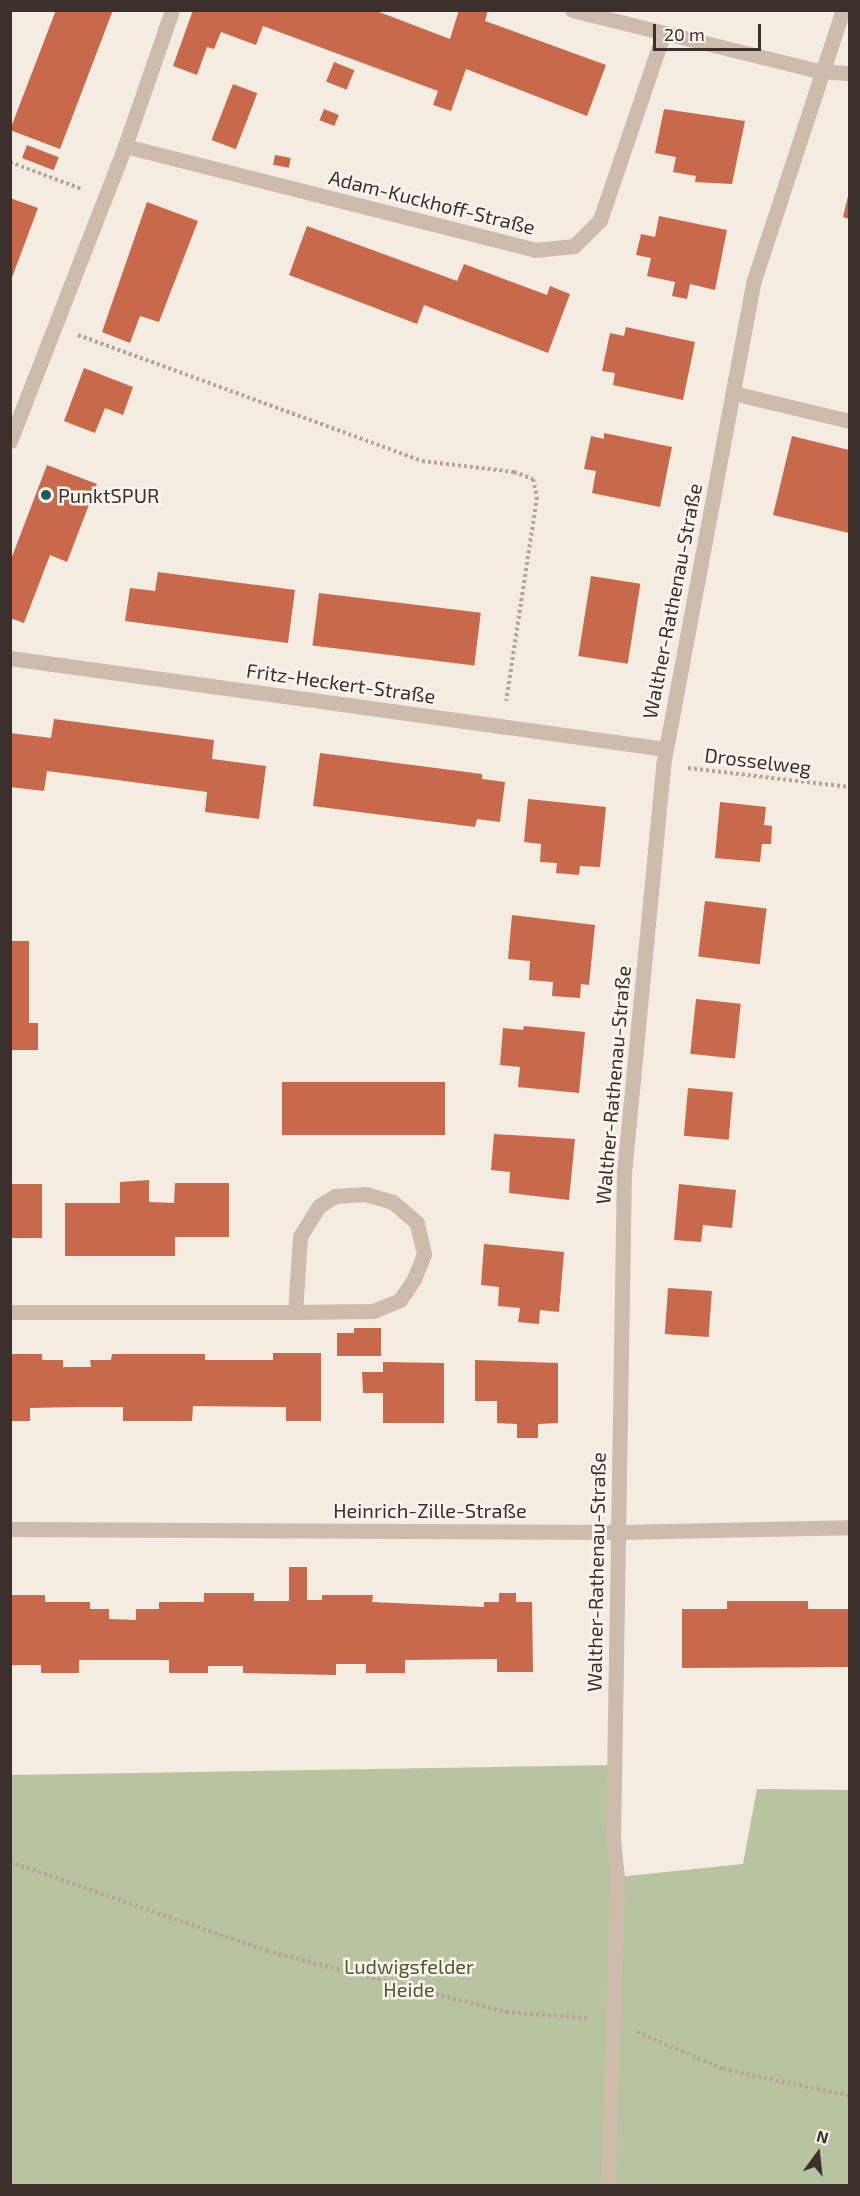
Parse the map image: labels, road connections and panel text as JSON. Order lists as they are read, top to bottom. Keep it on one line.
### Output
{"streets":{"street":["Adam-Kuckhoff-Straße","Walther-Rathenau-Straße","Fritz-Heckert-Straße","Heinrich-Zille-Straße"],"path":["Drosselweg"]},"crossings":[["Walther-Rathenau-Straße","Fritz-Heckert-Straße"],["Walther-Rathenau-Straße","Drosselweg"],["Walther-Rathenau-Straße","Heinrich-Zille-Straße"]],"parks":["Ludwigsfelder Heide"],"places":["PunktSPUR"],"scale_bar":"20 m","north":"top"}
